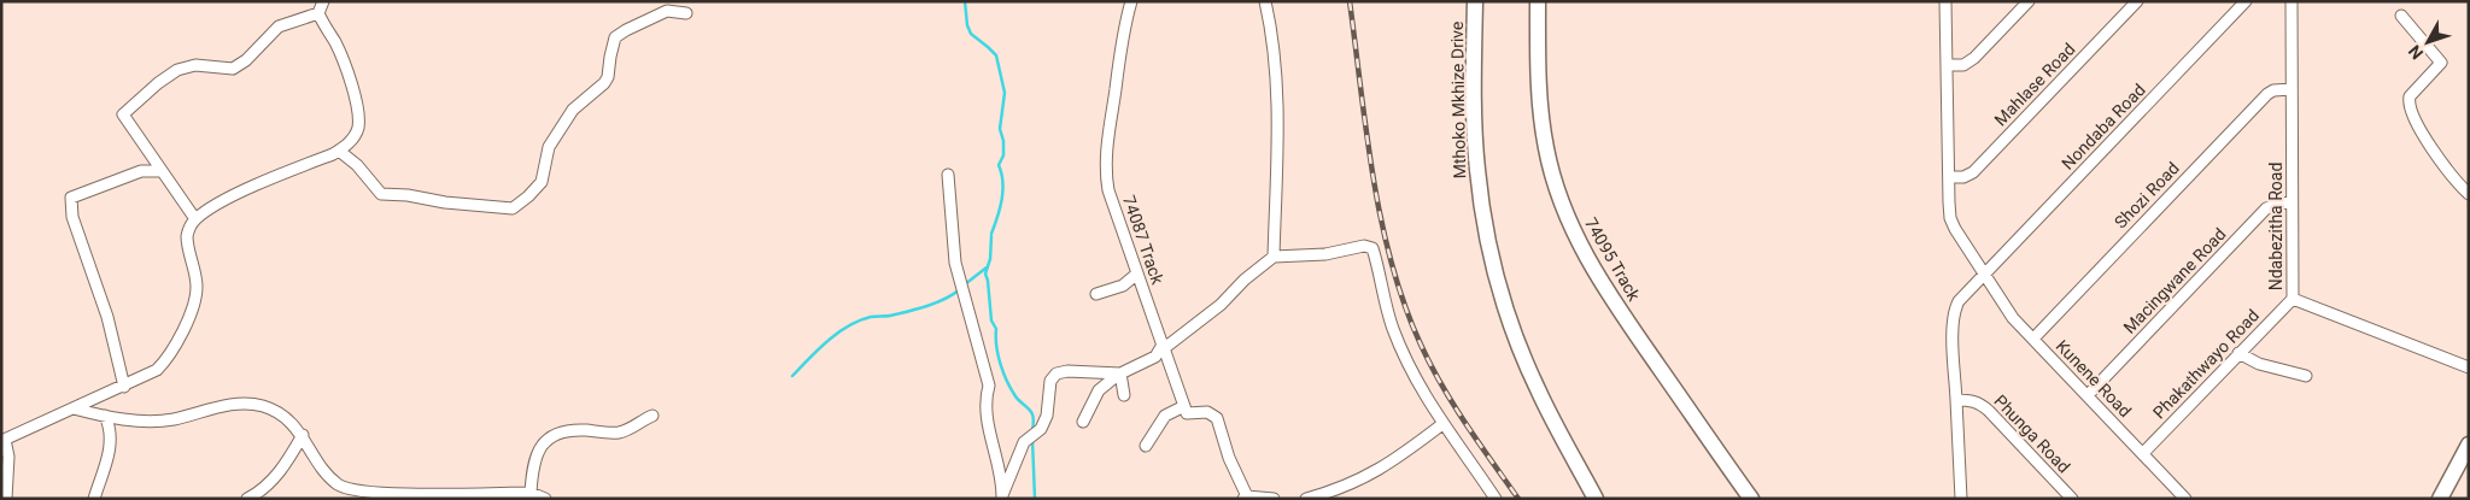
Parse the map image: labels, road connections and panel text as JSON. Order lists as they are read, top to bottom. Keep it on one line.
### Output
{"streets":{"street":["Mahlase Road","Mthoko Mkhize Drive","Nondaba Road","Shozi Road","Ndabezitha Road","74087 Track","74095 Track","Macingwane Road","Phakathwayo Road","Kunene Road","Phunga Road"]},"crossings":[["Mahlase Road","Kunene Road"],["Nondaba Road","Kunene Road"],["Shozi Road","Ndabezitha Road"],["Shozi Road","Kunene Road"],["Ndabezitha Road","Macingwane Road"],["Ndabezitha Road","Phakathwayo Road"],["Macingwane Road","Kunene Road"],["Phakathwayo Road","Kunene Road"]],"north":"bottom left"}
